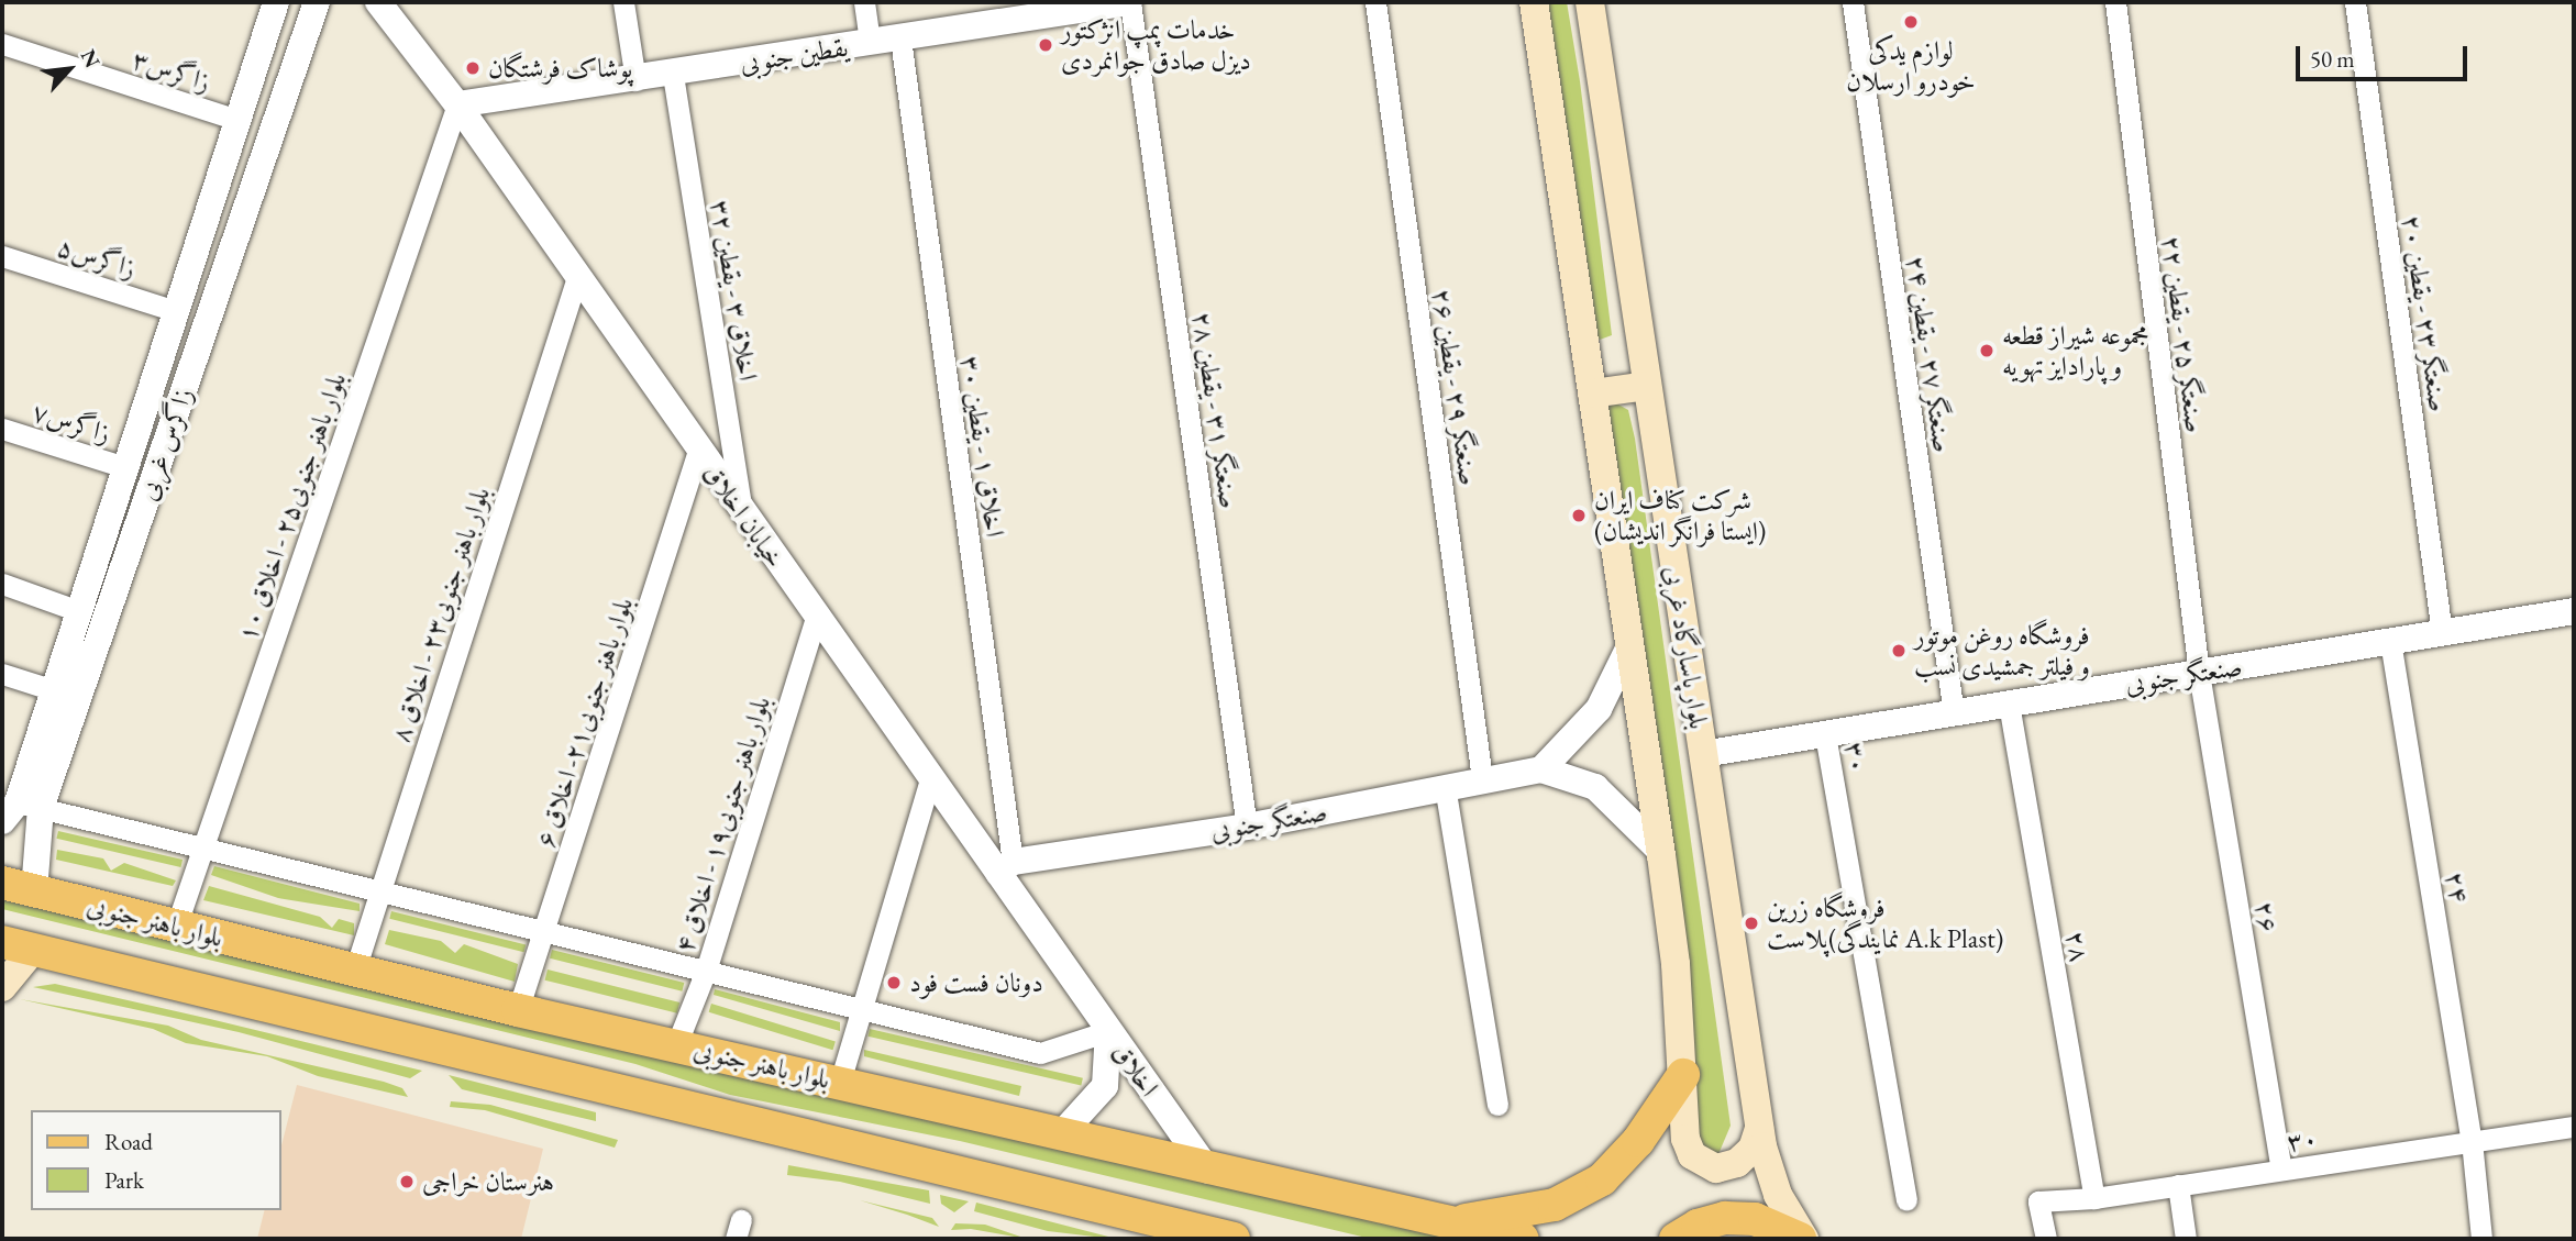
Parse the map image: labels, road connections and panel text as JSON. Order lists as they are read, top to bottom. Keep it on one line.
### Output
{"streets":{"main road":["بلوار پاسارگاد غربی","بلوار باهنر جنوبی"],"street":["یقطین جنوبی","زاگرس۳","زاگرس۵","اخلاق ۳ - یقطین ۳۲","صنعتگر ۲۳ - یقطین ۲۰","صنعتگر ۲۵ - یقطین ۲۲","صنعتگر ۲۷ - یقطین ۲۴","صنعتگر ۲۹ - یقطین ۲۶","صنعتگر ۳۱ - یقطین ۲۸","زاگرس۷","زاگرس غربی","اخلاق ۱ - یقطین ۳۰","بلوار باهنر جنوبی۲۵ - اخلاق ۱۰","خیابان اخلاق","بلوار باهنر جنوبی۲۳ - اخلاق ۸","صنعتگر جنوبی","بلوار باهنر جنوبی۲۱- اخلاق ۶","۳۰","بلوار باهنر جنوبی۱۹ - اخلاق ۴","۲۴","۲۶","۲۸","اخلاق"]},"crossings":[["یقطین جنوبی","اخلاق ۳ - یقطین ۳۲"],["یقطین جنوبی","صنعتگر ۳۱ - یقطین ۲۸"],["یقطین جنوبی","اخلاق ۱ - یقطین ۳۰"],["یقطین جنوبی","بلوار باهنر جنوبی۲۵ - اخلاق ۱۰"],["یقطین جنوبی","خیابان اخلاق"],["زاگرس۳","زاگرس غربی"],["زاگرس۵","زاگرس غربی"],["اخلاق ۳ - یقطین ۳۲","خیابان اخلاق"],["صنعتگر ۲۳ - یقطین ۲۰","صنعتگر جنوبی"],["صنعتگر ۲۵ - یقطین ۲۲","صنعتگر جنوبی"],["صنعتگر ۲۵ - یقطین ۲۲","۲۶"],["صنعتگر ۲۷ - یقطین ۲۴","صنعتگر جنوبی"],["صنعتگر ۲۹ - یقطین ۲۶","صنعتگر جنوبی"],["صنعتگر ۳۱ - یقطین ۲۸","صنعتگر جنوبی"],["زاگرس۷","زاگرس غربی"],["زاگرس غربی","بلوار باهنر جنوبی"],["اخلاق ۱ - یقطین ۳۰","خیابان اخلاق"],["اخلاق ۱ - یقطین ۳۰","صنعتگر جنوبی"],["بلوار باهنر جنوبی۲۵ - اخلاق ۱۰","خیابان اخلاق"],["بلوار باهنر جنوبی۲۵ - اخلاق ۱۰","بلوار باهنر جنوبی"],["خیابان اخلاق","بلوار باهنر جنوبی۲۳ - اخلاق ۸"],["خیابان اخلاق","صنعتگر جنوبی"],["خیابان اخلاق","بلوار باهنر جنوبی۲۱- اخلاق ۶"],["خیابان اخلاق","بلوار باهنر جنوبی۱۹ - اخلاق ۴"],["خیابان اخلاق","اخلاق"],["بلوار باهنر جنوبی۲۳ - اخلاق ۸","بلوار باهنر جنوبی"],["بلوار پاسارگاد غربی","صنعتگر جنوبی"],["صنعتگر جنوبی","۳۰"],["صنعتگر جنوبی","۲۴"],["صنعتگر جنوبی","۲۶"],["صنعتگر جنوبی","۲۸"],["بلوار باهنر جنوبی۲۱- اخلاق ۶","بلوار باهنر جنوبی"],["۳۰","۲۴"],["۳۰","۲۶"],["۳۰","۲۸"],["بلوار باهنر جنوبی۱۹ - اخلاق ۴","بلوار باهنر جنوبی"],["بلوار باهنر جنوبی","اخلاق"]],"places":["لوازم یدکی خودرو ارسلان","خدمات پمپ انژکتور دیزل صادق جوانمردی","پوشاک فرشتگان","مجموعه شیراز قطعه و پارادایز تهویه","شرکت کناف ایران (ایستا فرانگر اندیشان)","فروشگاه روغن موتور و فیلتر جمشیدی نسب","فروشگاه زرین پلاست(نمایندگی A.k Plast)","دونان فست فود","هنرستان خراجی"],"legend":["Road","Park"],"scale_bar":"50 m","north":"top right"}
